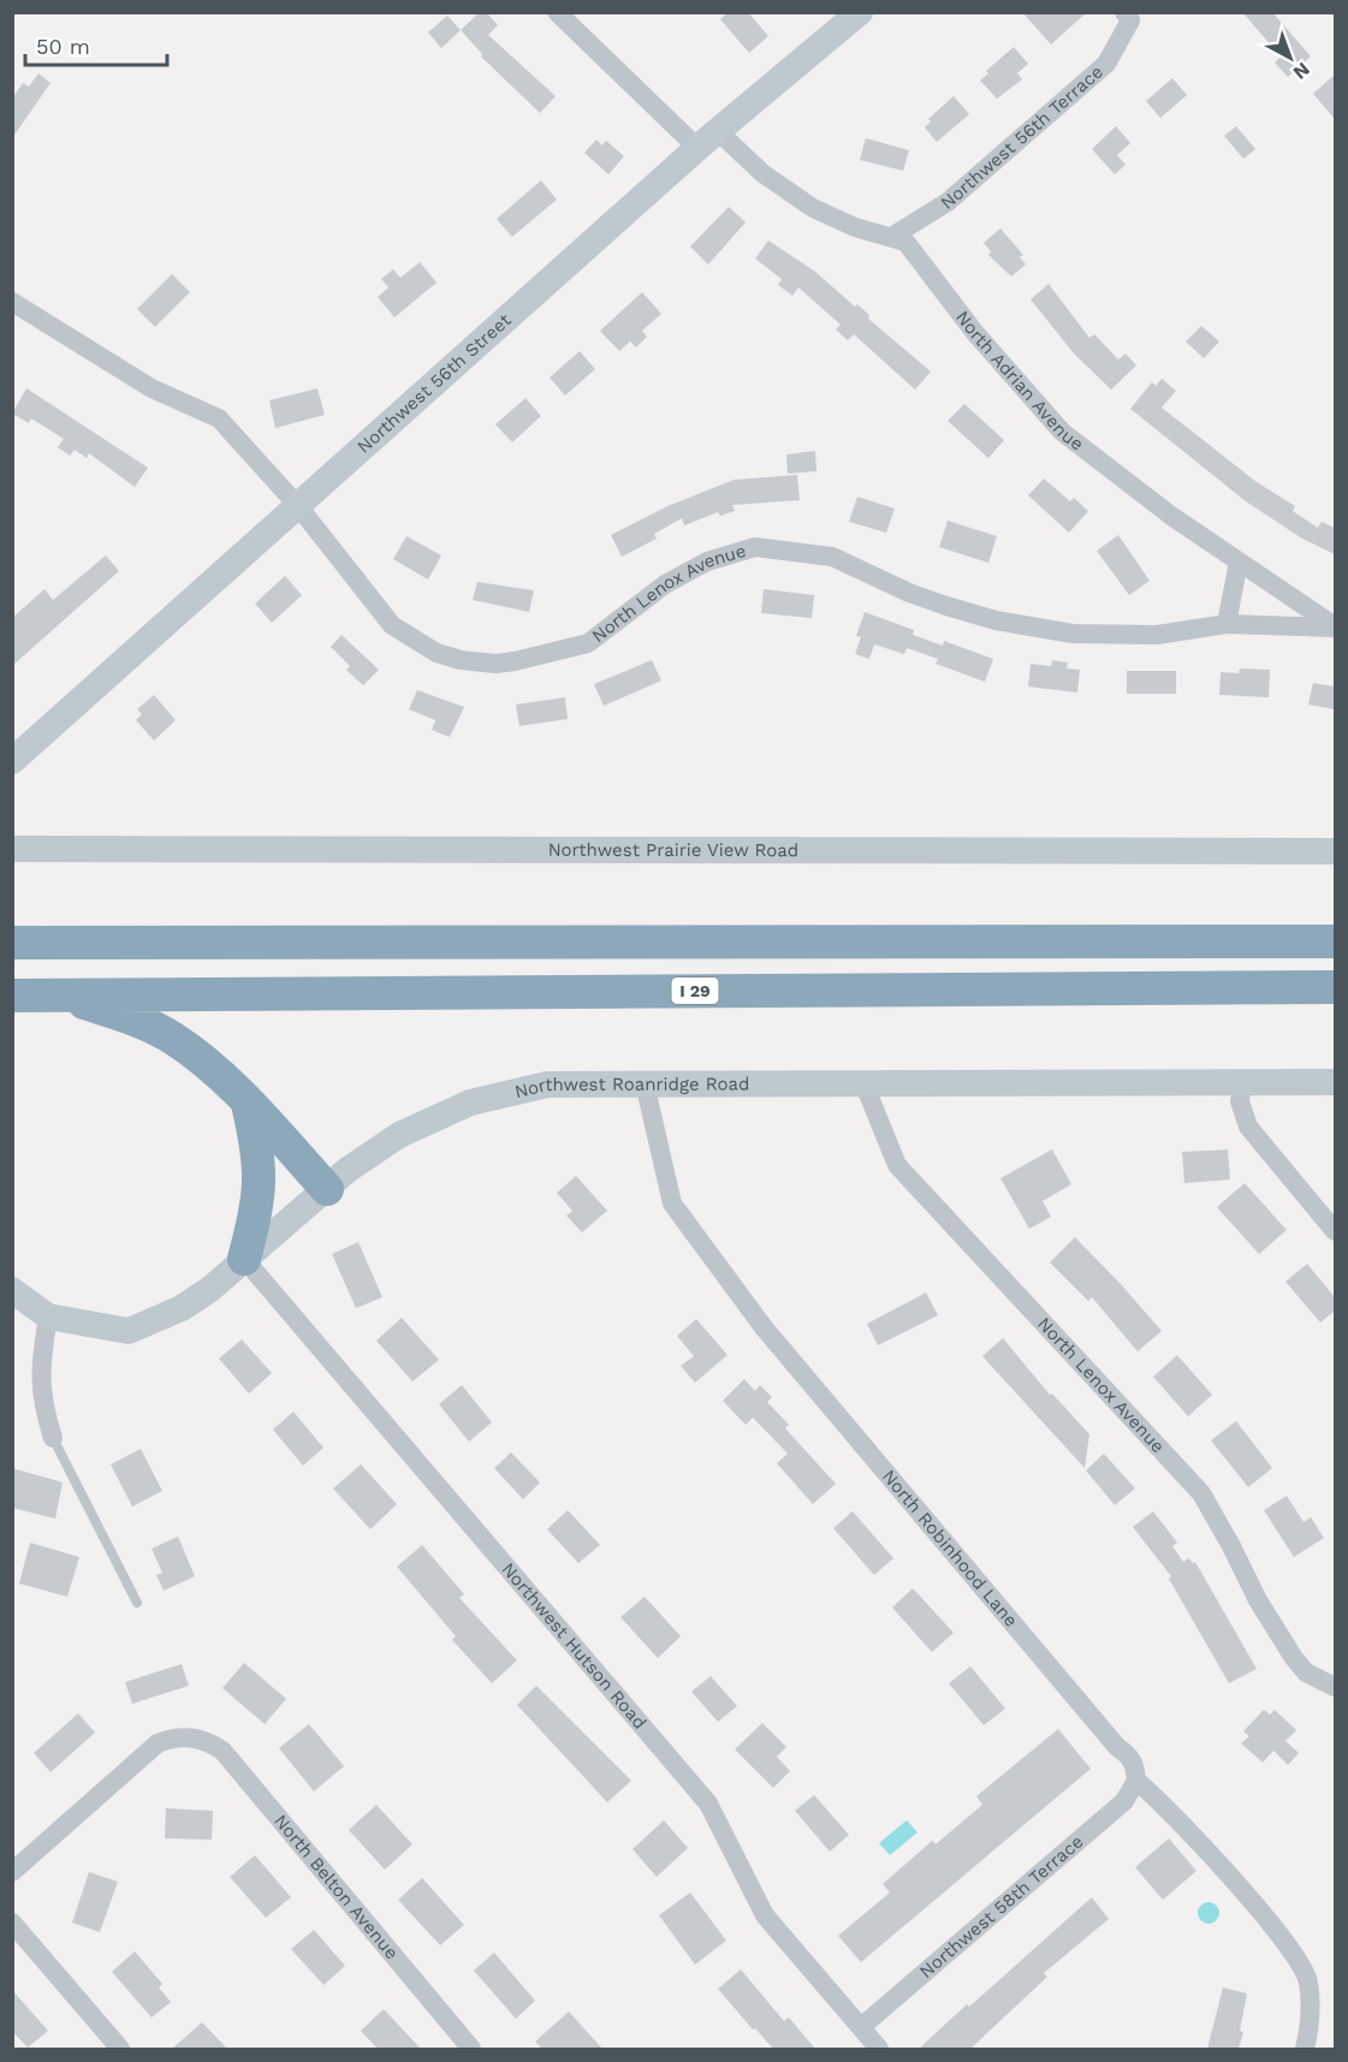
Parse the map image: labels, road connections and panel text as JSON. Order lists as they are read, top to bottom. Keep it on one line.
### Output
{"streets":{"highway":["I 29"],"street":["Northwest 56th Terrace","North Adrian Avenue","Northwest 56th Street","North Lenox Avenue","Northwest Prairie View Road","Northwest Roanridge Road","North Robinhood Lane","Northwest Hutson Road","North Belton Avenue","Northwest 58th Terrace"]},"crossings":[["Northwest 56th Terrace","North Adrian Avenue"],["North Adrian Avenue","Northwest 56th Street"],["North Adrian Avenue","North Lenox Avenue"],["Northwest 56th Street","North Lenox Avenue"],["North Lenox Avenue","Northwest Roanridge Road"],["Northwest Roanridge Road","North Robinhood Lane"],["Northwest Roanridge Road","Northwest Hutson Road"],["North Robinhood Lane","Northwest 58th Terrace"],["Northwest Hutson Road","Northwest 58th Terrace"]],"scale_bar":"50 m","north":"bottom right"}
